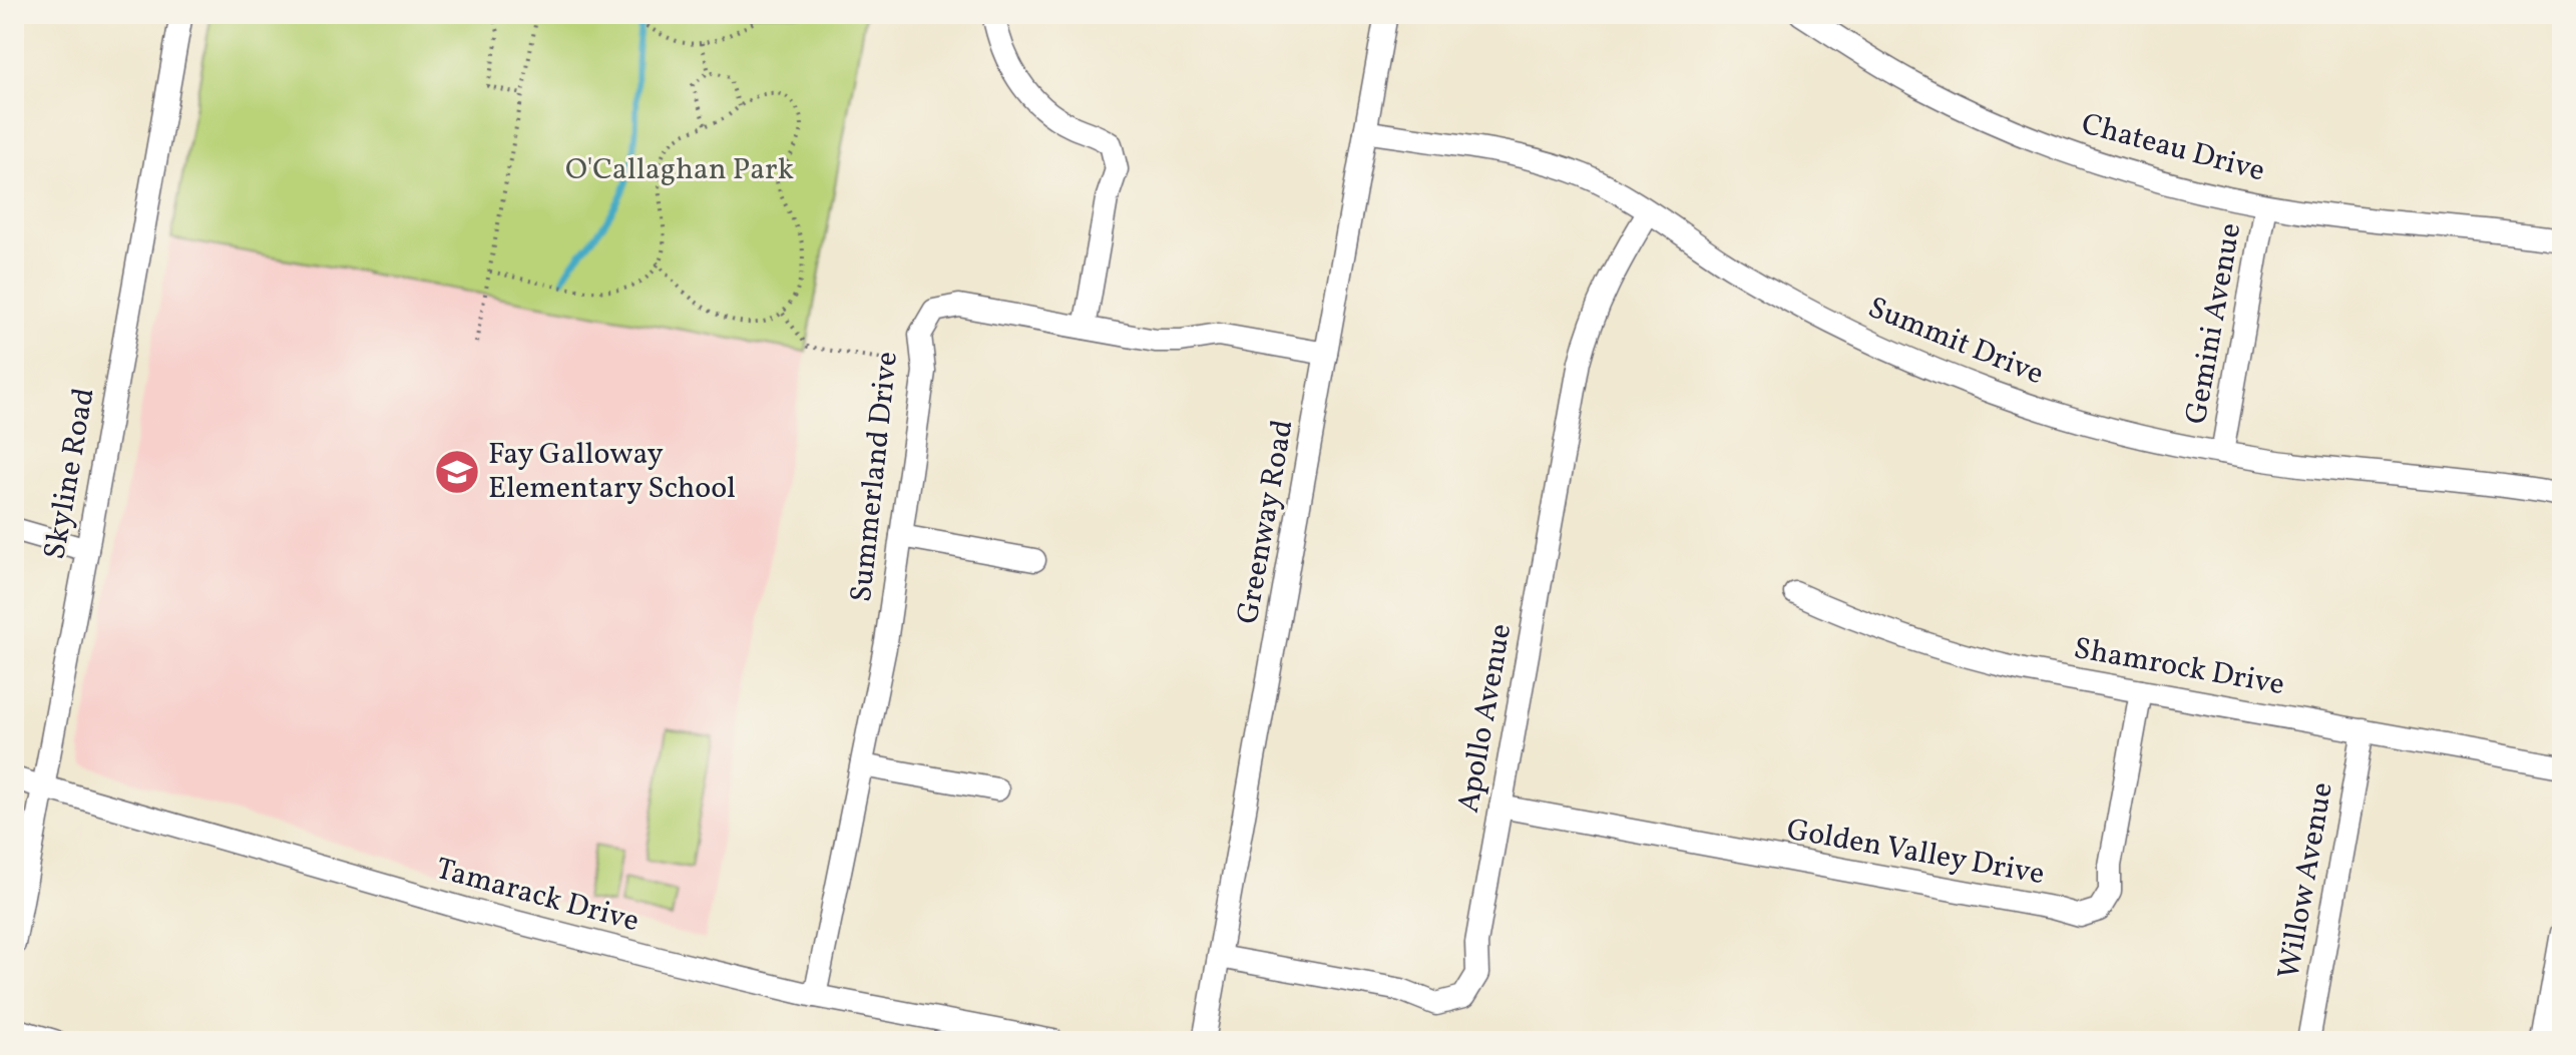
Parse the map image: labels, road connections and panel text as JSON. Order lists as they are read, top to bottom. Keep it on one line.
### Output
{"streets":{"street":["Chateau Drive","Gemini Avenue","Summit Drive","Skyline Road","Summerland Drive","Greenway Road","Shamrock Drive","Apollo Avenue","Golden Valley Drive","Willow Avenue","Tamarack Drive"]},"crossings":[["Chateau Drive","Gemini Avenue"],["Gemini Avenue","Summit Drive"],["Summit Drive","Greenway Road"],["Summit Drive","Apollo Avenue"],["Skyline Road","Tamarack Drive"],["Summerland Drive","Greenway Road"],["Summerland Drive","Tamarack Drive"],["Greenway Road","Apollo Avenue"],["Shamrock Drive","Golden Valley Drive"],["Shamrock Drive","Willow Avenue"],["Apollo Avenue","Golden Valley Drive"]],"parks":["O'Callaghan Park"],"places":{"school or university":["Fay Galloway Elementary School"]}}
